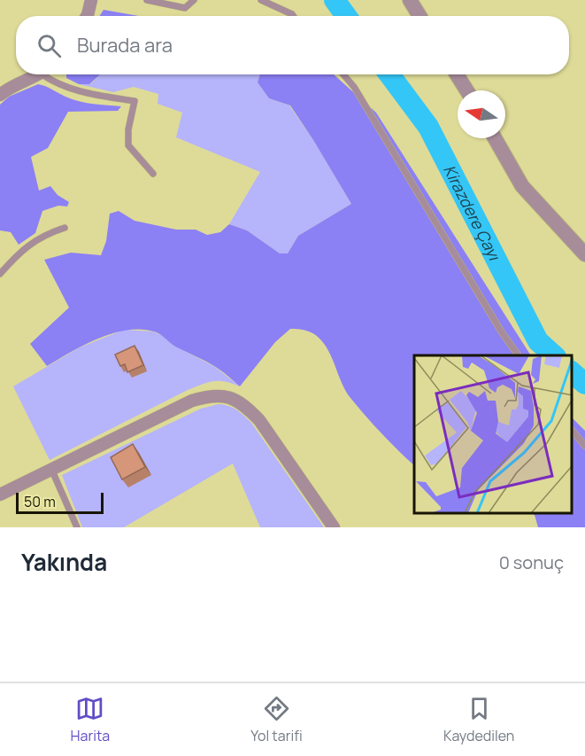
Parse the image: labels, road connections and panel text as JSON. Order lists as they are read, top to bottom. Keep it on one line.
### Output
{"water":["Kirazdere Çayı"],"scale_bar":"50 m","north":"left","page":{"search":"Burada ara","scale":"50 m","heading":["Yakında","0 sonuç"],"nav":["Harita","Yol tarifi","Kaydedilen"]}}
